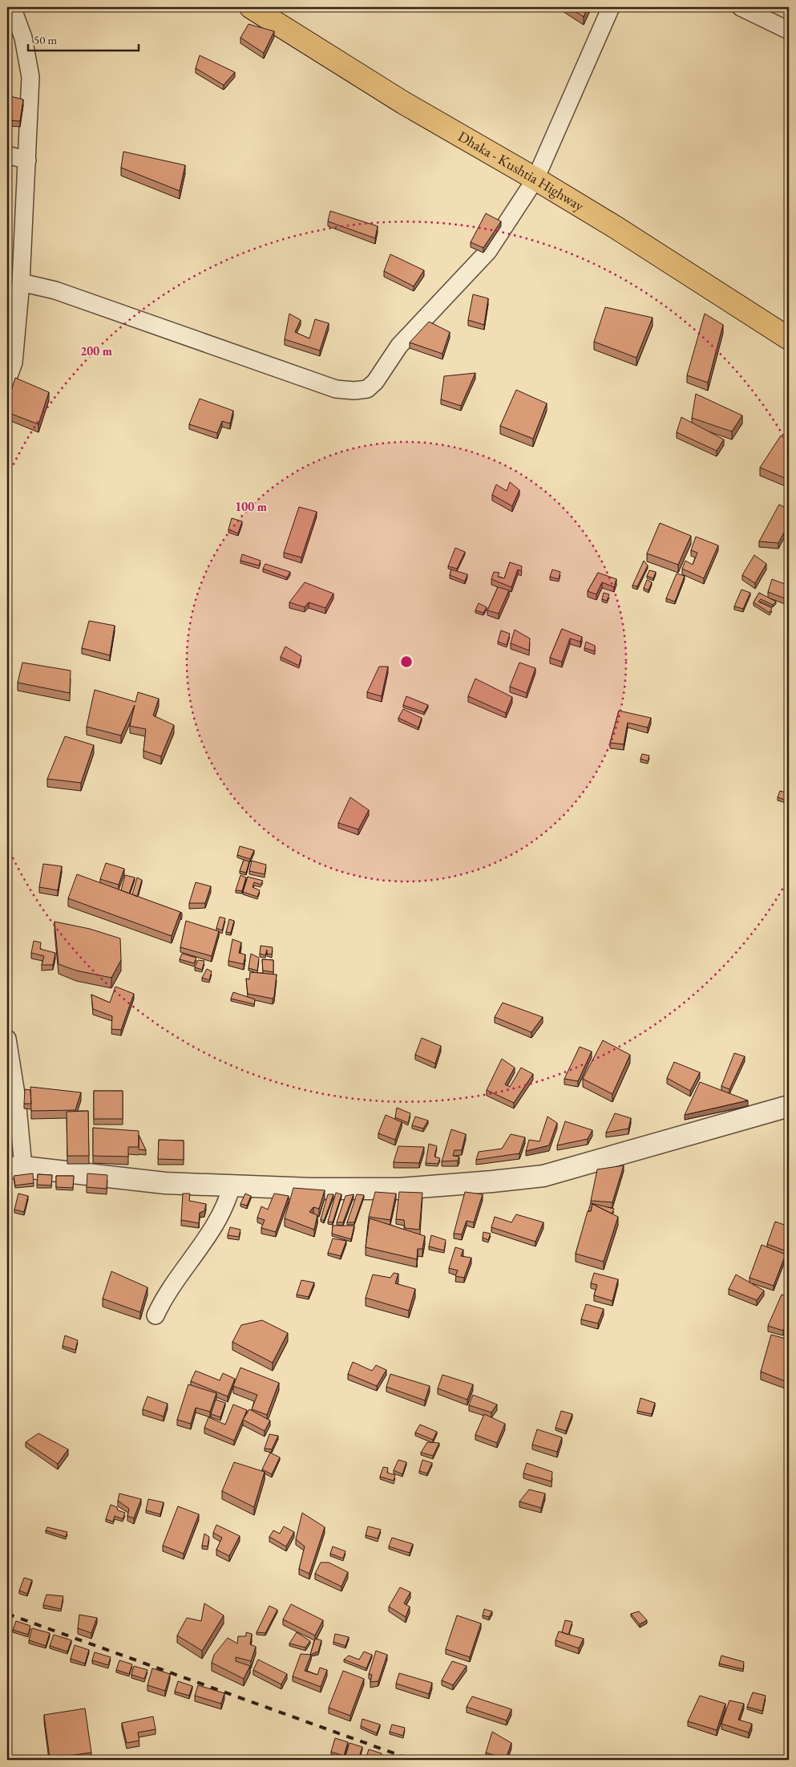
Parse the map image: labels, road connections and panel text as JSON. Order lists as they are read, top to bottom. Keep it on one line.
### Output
{"streets":{"main road":["Dhaka - Kushtia Highway"]},"scale_bar":"50 m","rings":["200 m","100 m"]}
